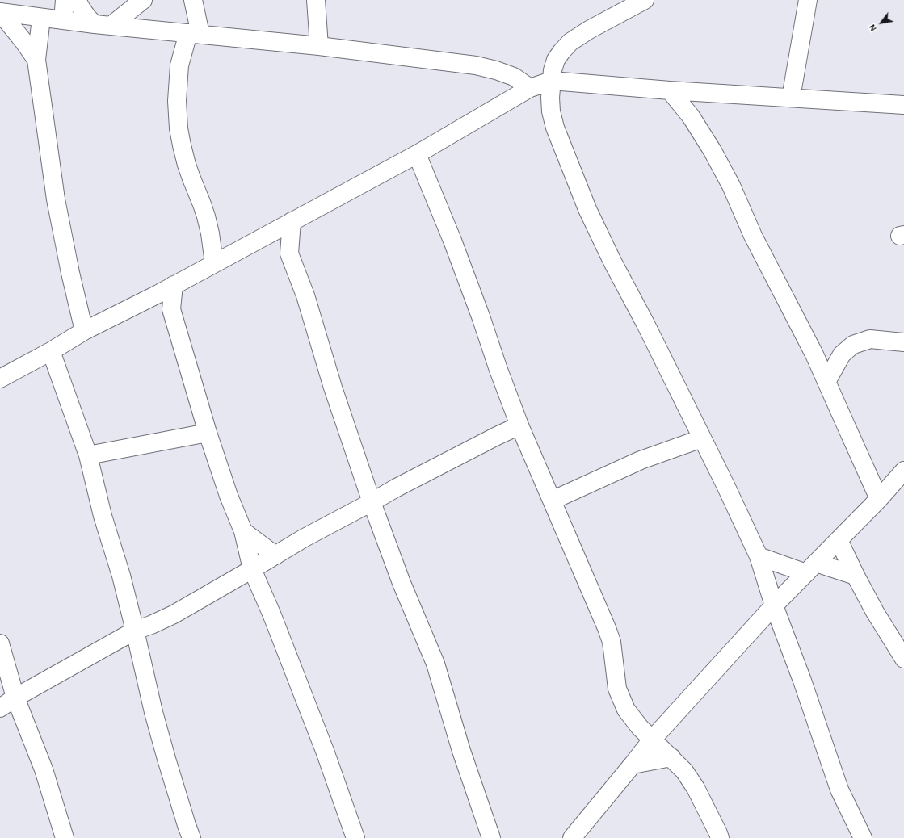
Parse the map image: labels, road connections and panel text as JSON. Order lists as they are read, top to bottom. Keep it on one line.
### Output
{"north":"bottom left"}
